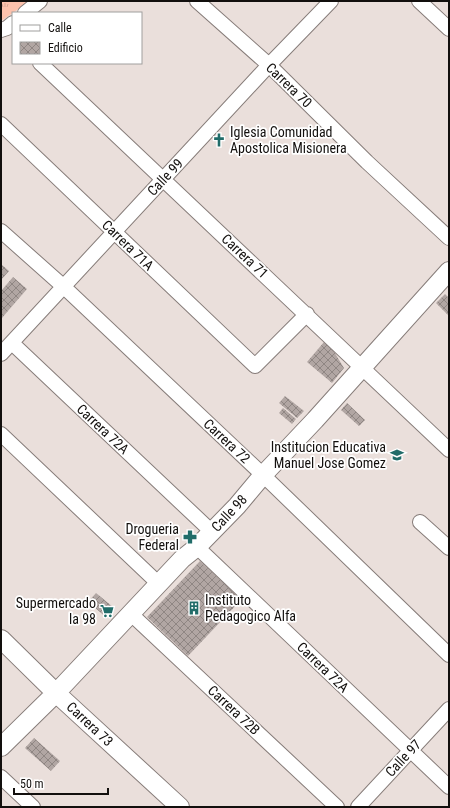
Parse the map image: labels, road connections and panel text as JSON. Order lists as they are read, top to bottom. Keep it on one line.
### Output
{"streets":{"street":["Carrera 70","Calle 99","Carrera 71A","Carrera 71","Carrera 72A","Carrera 72","Calle 98","Carrera 72B","Carrera 73","Calle 97"]},"crossings":[["Carrera 70","Calle 99"],["Calle 99","Carrera 71A"],["Calle 99","Carrera 71"],["Calle 99","Carrera 72A"],["Calle 99","Carrera 72"],["Carrera 71A","Carrera 71"],["Carrera 71","Calle 98"],["Carrera 72A","Calle 98"],["Carrera 72A","Calle 97"],["Carrera 72","Calle 98"],["Calle 98","Carrera 72B"],["Calle 98","Carrera 73"]],"places":{"church":["Iglesia Comunidad Apostolica Misionera"],"school or university":["Institucion Educativa Manuel Jose Gomez"],"pharmacy":["Drogueria Federal"],"building":["Instituto Pedagogico Alfa"],"supermarket":["Supermercado la 98"]},"legend":["Calle","Edificio"],"scale_bar":"50 m"}
